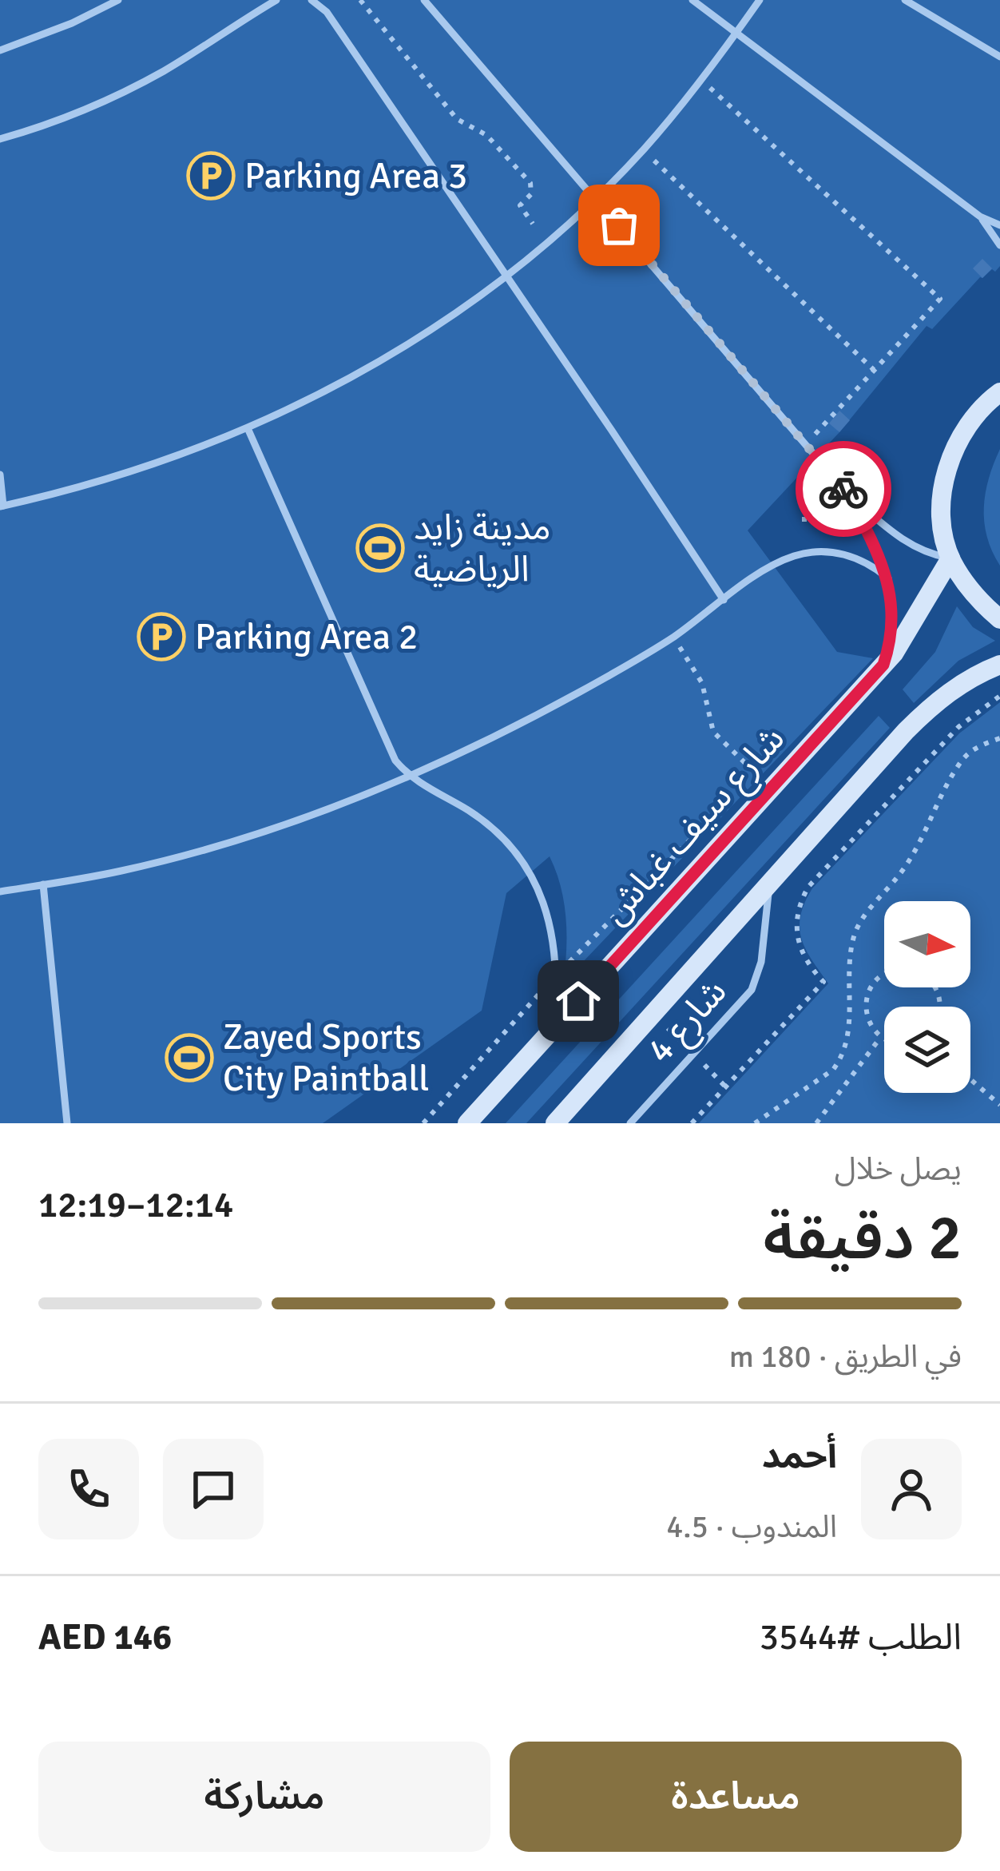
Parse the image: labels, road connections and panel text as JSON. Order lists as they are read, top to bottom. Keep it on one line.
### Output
{"streets":{"street":["شارع سيف غباش"],"lane":["شارع 4"]},"places":{"parking":["Parking Area 3","Parking Area 2"],"sports":["مدينة زايد الرياضية","Zayed Sports City Paintball"]},"north":"right","page":{"heading":["2 دقيقة","يصل خلال","12:14–12:19"],"panel":["أحمد","المندوب · 4.5","الطلب #3544","AED 146"],"bar":"في الطريق · 180 m","buttons":["مساعدة","مشاركة"]}}
